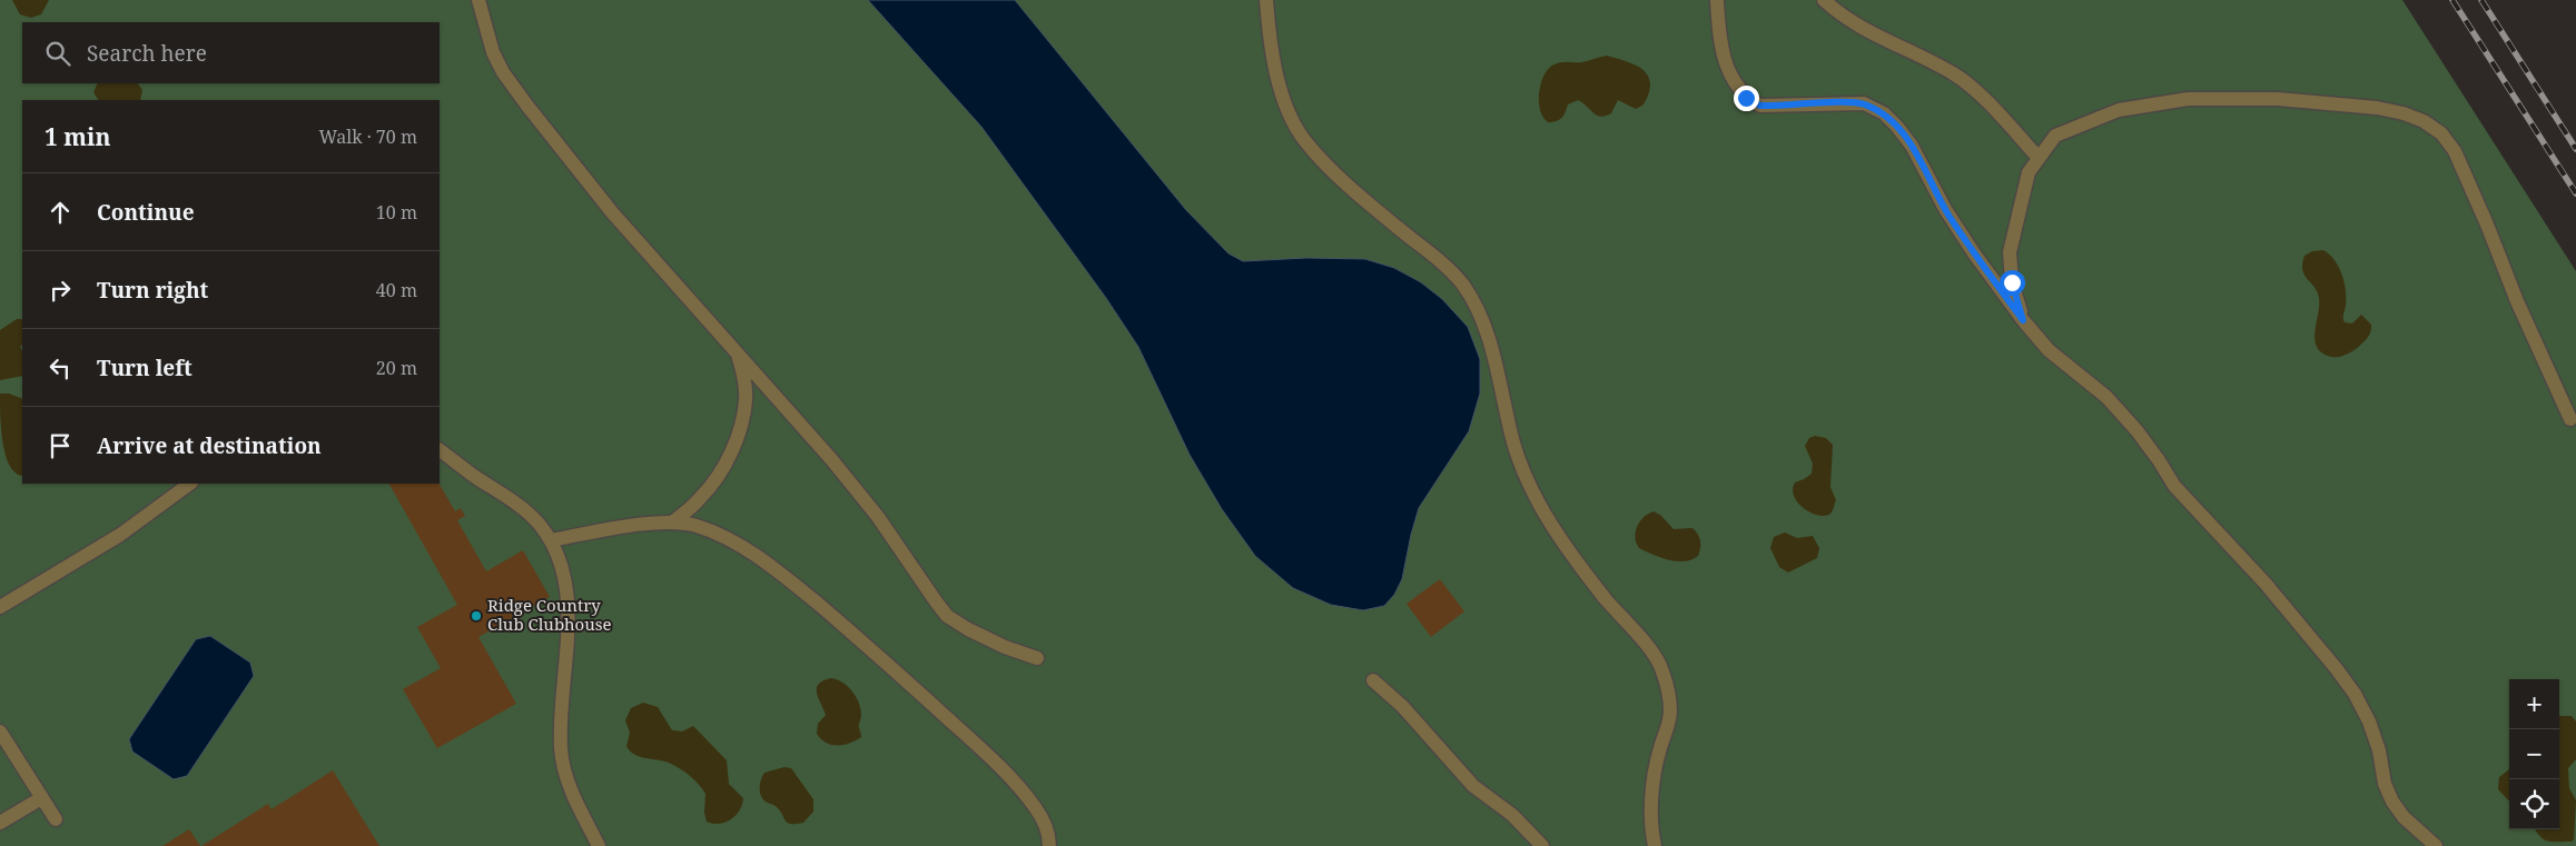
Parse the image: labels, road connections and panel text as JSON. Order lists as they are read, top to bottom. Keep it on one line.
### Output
{"places":["Ridge Country Club Clubhouse"],"page":{"search":"Search here","heading":["1 min","Walk · 70 m"],"list":[["Continue","10 m"],["Turn right","40 m"],["Turn left","20 m"],"Arrive at destination"],"map_buttons":["+","−"]}}
